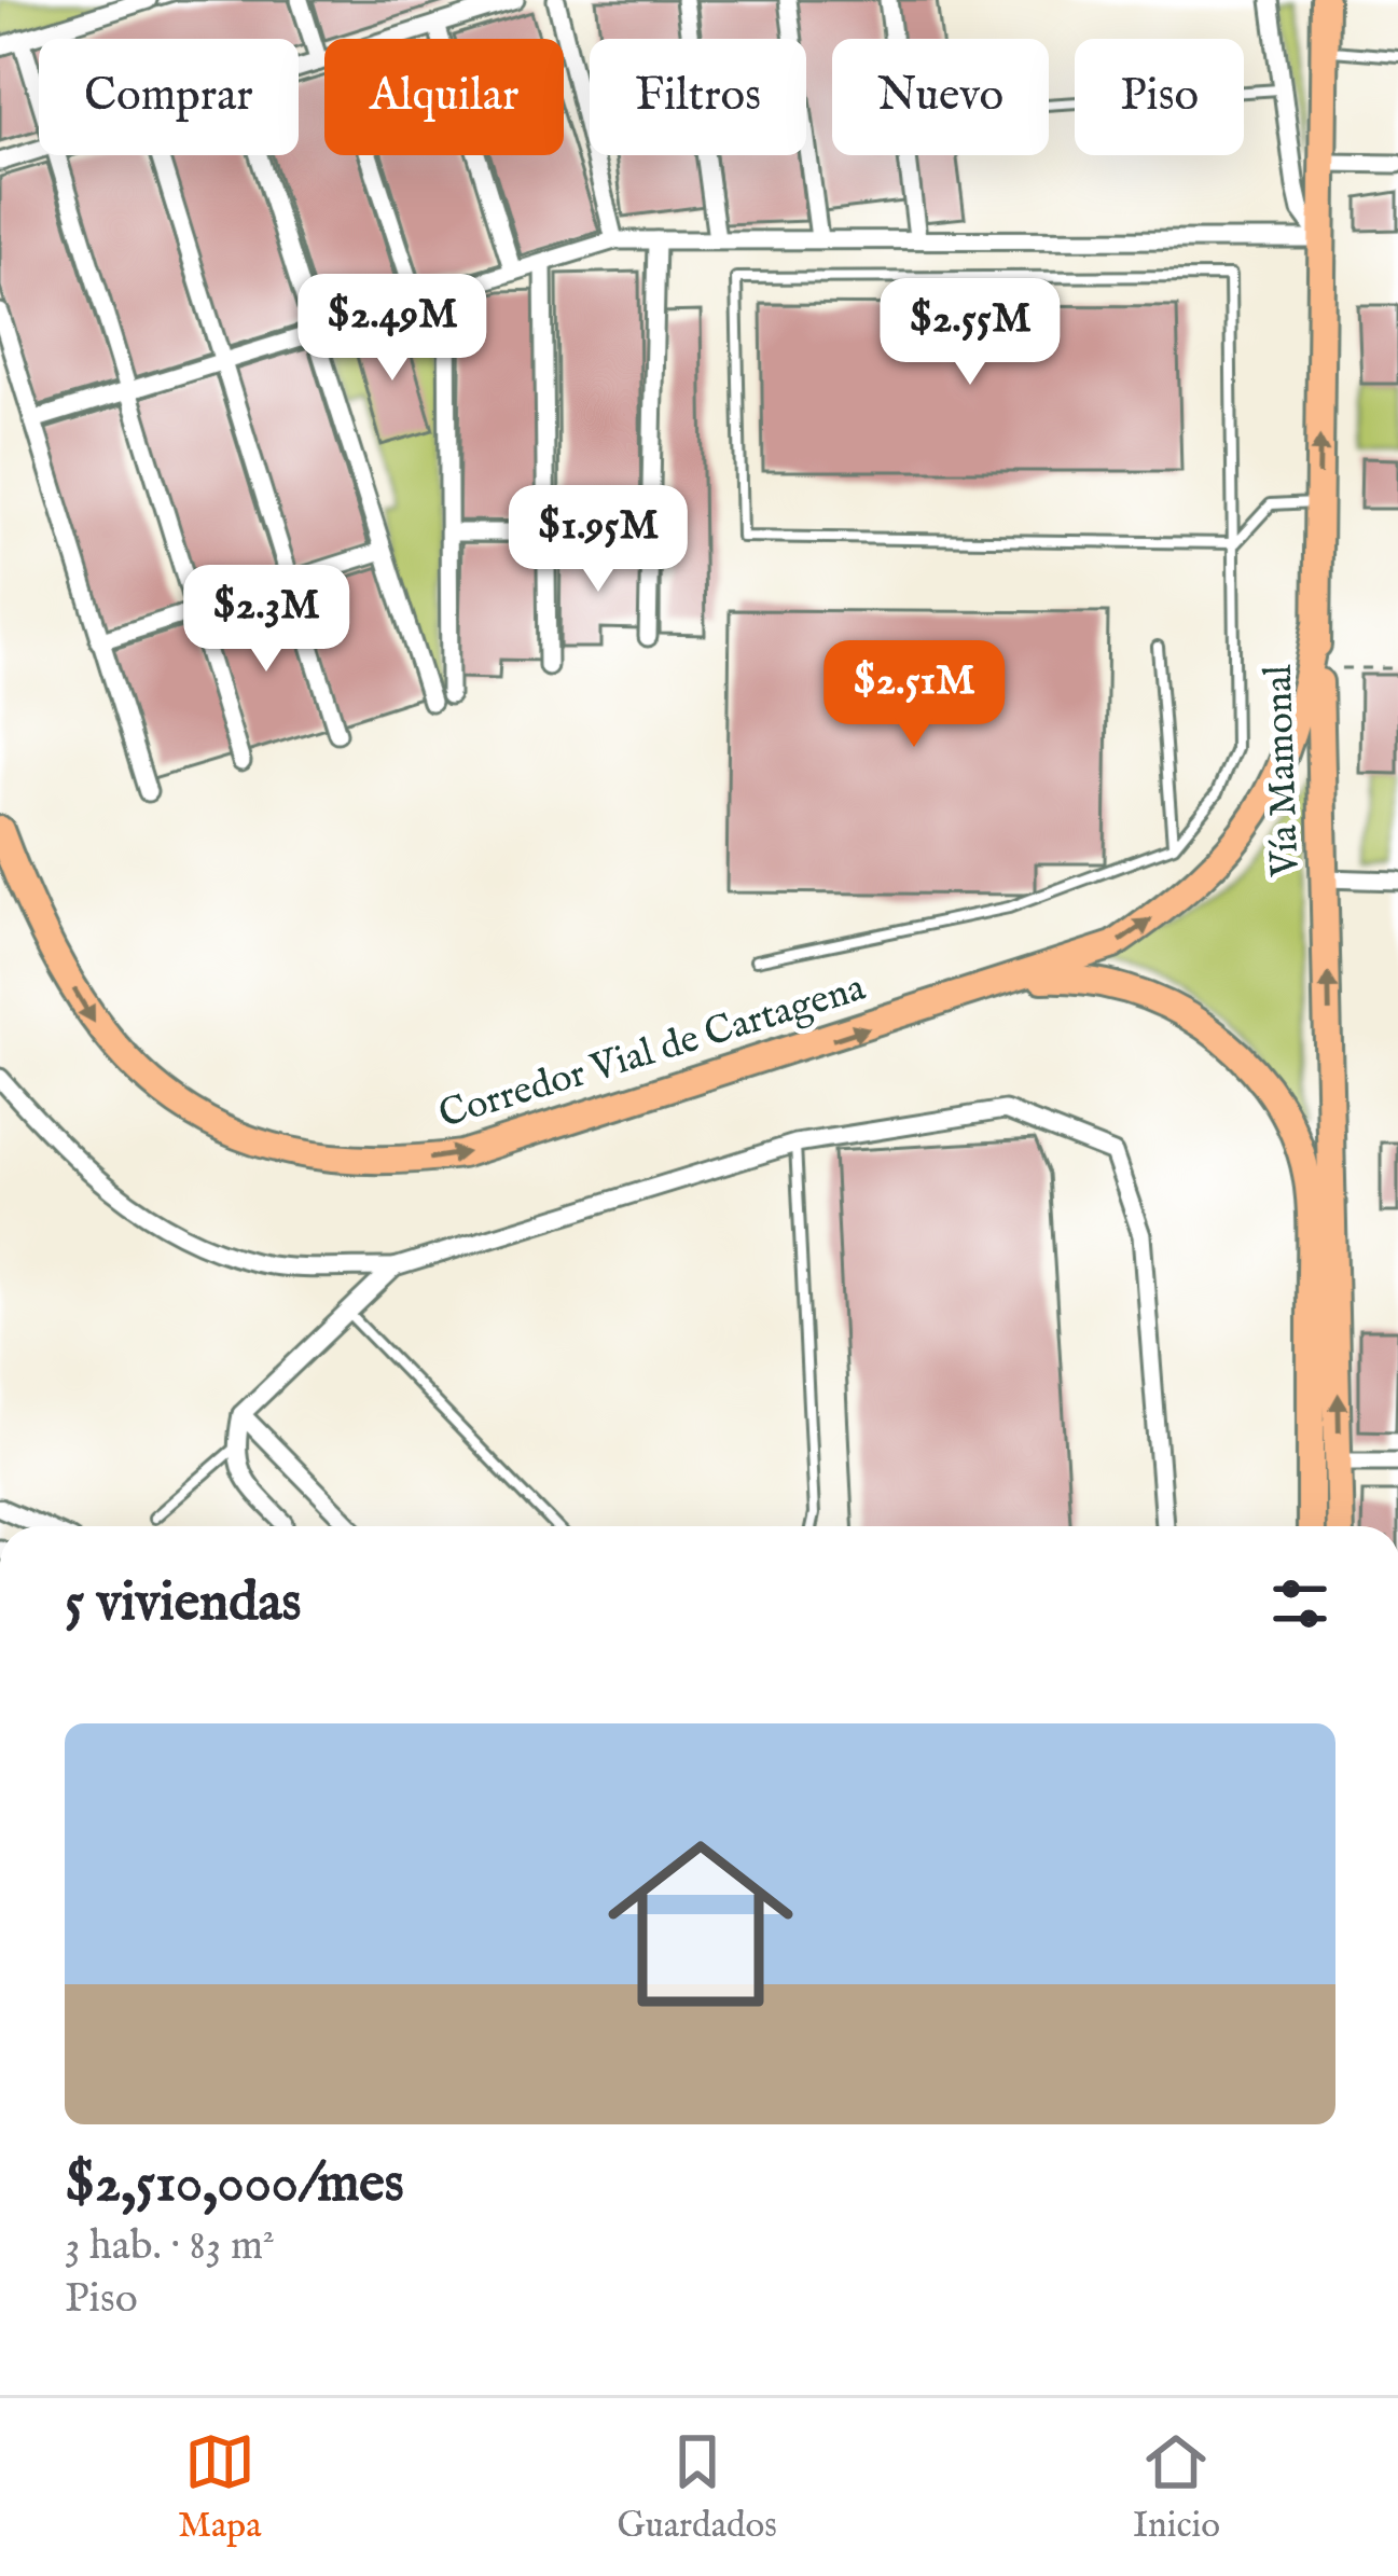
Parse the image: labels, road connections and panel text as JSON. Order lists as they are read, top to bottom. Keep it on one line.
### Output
{"streets":{"main road":["Vía Mamonal","Corredor Vial de Cartagena"]},"crossings":[["Vía Mamonal","Corredor Vial de Cartagena"]],"one_way":["Vía Mamonal"],"page":{"chip":["Comprar","Alquilar","Filtros","Nuevo","Piso"],"price":["$2.49M","$2.55M","$1.95M","$2.3M","$2.51M"],"heading":"5 viviendas","list":[{"name":"$2,510,000/mes","note":"3 hab. · 83 m² · Piso"}],"tabs":["Mapa","Guardados","Inicio"]}}
